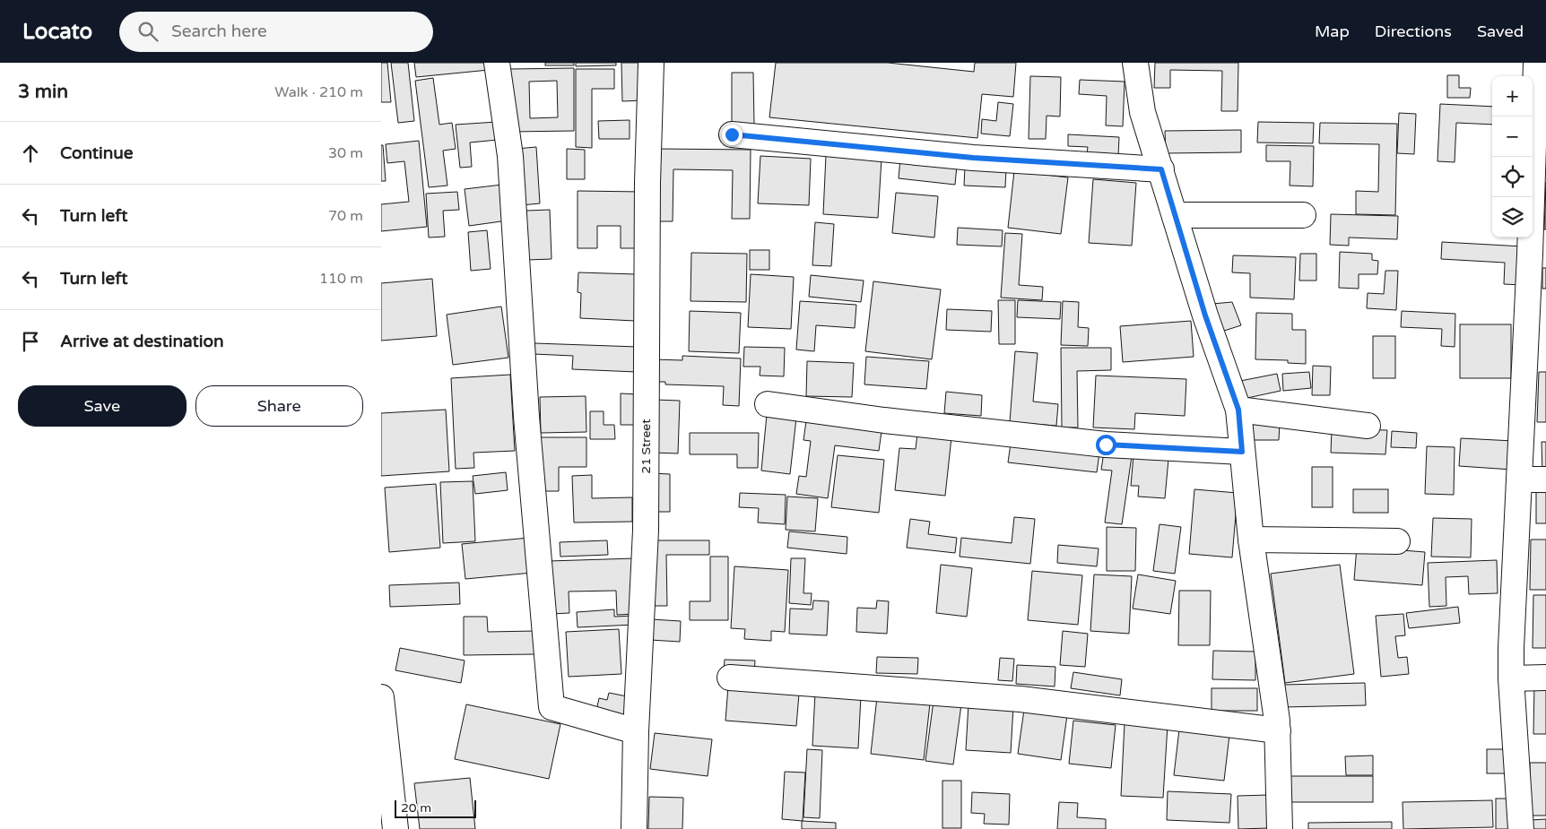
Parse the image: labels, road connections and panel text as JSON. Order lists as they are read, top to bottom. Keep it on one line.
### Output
{"streets":{"street":["21 Street"]},"scale_bar":"20 m","page":{"header":"Locato","search":"Search here","nav":["Map","Directions","Saved"],"heading":["3 min","Walk · 210 m"],"map_buttons":["+","−"],"list":[["Continue","30 m"],["Turn left","70 m"],["Turn left","110 m"],"Arrive at destination"],"buttons":["Save","Share"],"scale":"20 m"}}
